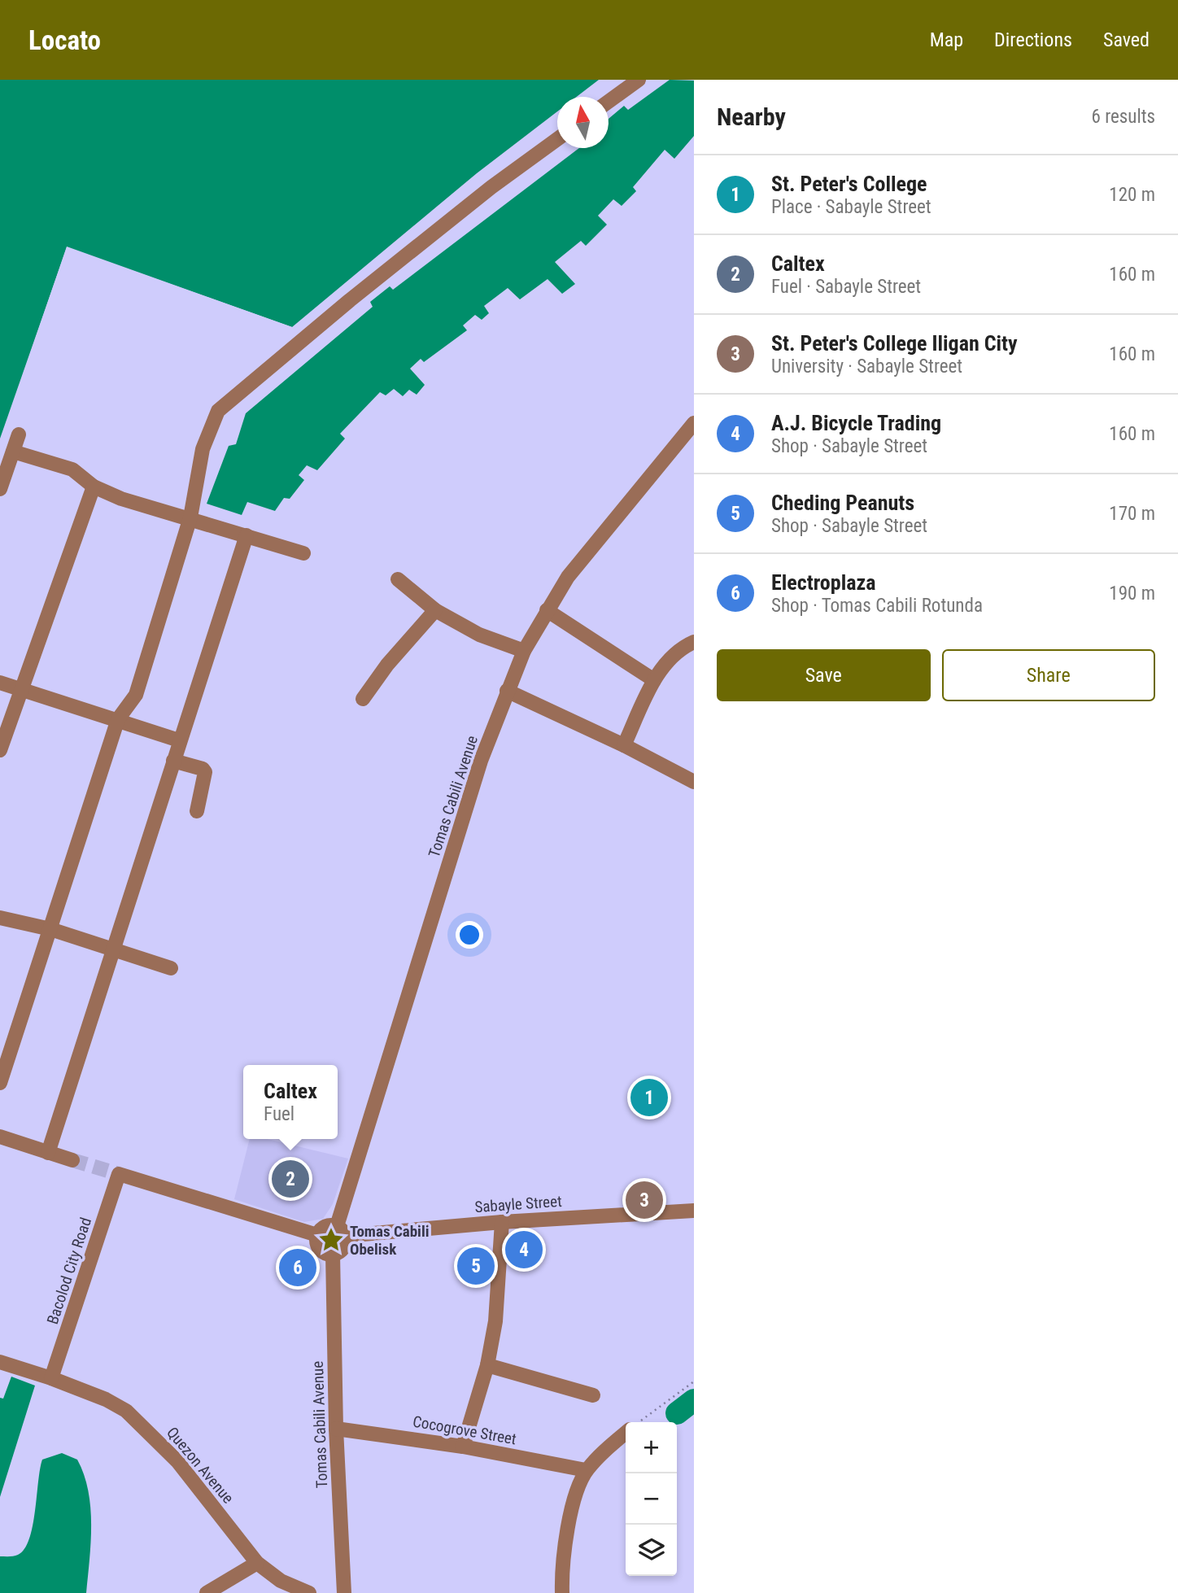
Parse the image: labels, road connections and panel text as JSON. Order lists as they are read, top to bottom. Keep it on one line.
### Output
{"streets":{"street":["Tomas Cabili Avenue","Sabayle Street","Bacolod City Road","Cocogrove Street","Quezon Avenue"]},"crossings":[["Tomas Cabili Avenue","Sabayle Street"],["Tomas Cabili Avenue","Bacolod City Road"],["Tomas Cabili Avenue","Cocogrove Street"],["Sabayle Street","Bacolod City Road"],["Bacolod City Road","Quezon Avenue"]],"places":{"place":["Tomas Cabili Obelisk"]},"north":"top","page":{"header":"Locato","nav":["Map","Directions","Saved"],"heading":["Nearby","6 results"],"list":[{"mark":"1","name":"St. Peter's College","note":"Place · Sabayle Street","value":"120 m"},{"mark":"2","name":"Caltex","note":"Fuel · Sabayle Street","value":"160 m"},{"mark":"3","name":"St. Peter's College Iligan City","note":"University · Sabayle Street","value":"160 m"},{"mark":"4","name":"A.J. Bicycle Trading","note":"Shop · Sabayle Street","value":"160 m"},{"mark":"5","name":"Cheding Peanuts","note":"Shop · Sabayle Street","value":"170 m"},{"mark":"6","name":"Electroplaza","note":"Shop · Tomas Cabili Rotunda","value":"190 m"}],"buttons":["Save","Share"],"popup":["Caltex","Fuel"],"pins":["1","2","3","4","5","6"],"map_buttons":["+","−"]}}
